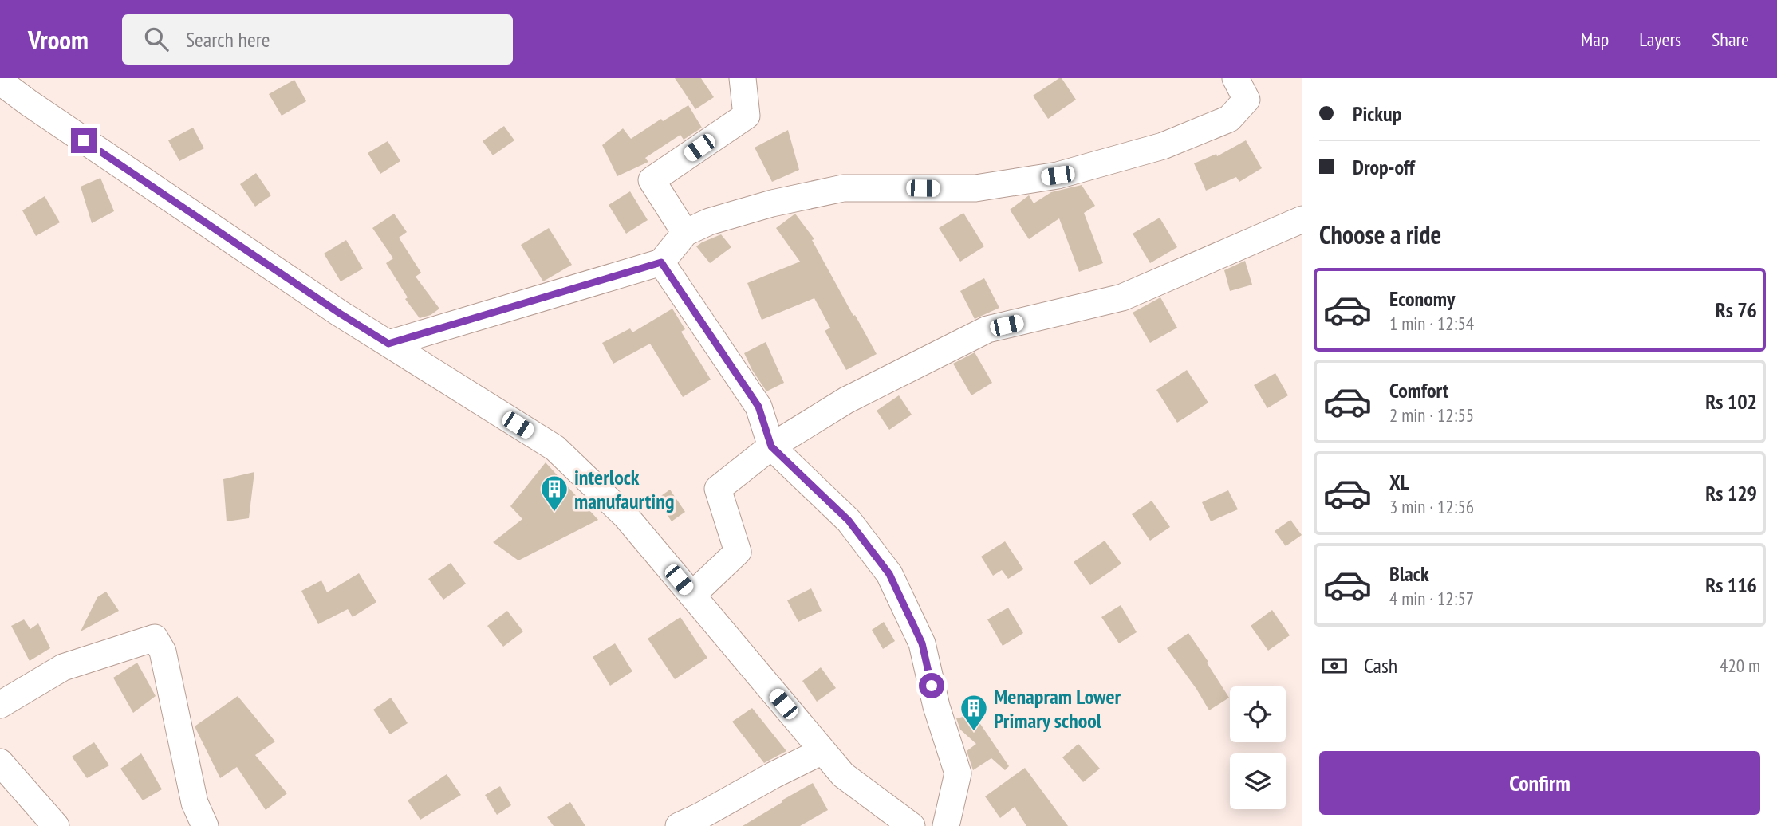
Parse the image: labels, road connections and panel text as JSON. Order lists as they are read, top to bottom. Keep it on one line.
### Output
{"places":{"building":["interlock manufaurting","Menapram Lower Primary school"]},"page":{"header":"Vroom","search":"Search here","nav":["Map","Layers","Share"],"banner":["Pickup","Drop-off"],"heading":"Choose a ride","list":[{"name":"Economy","note":"1 min · 12:54","value":"Rs 76"},{"name":"Comfort","note":"2 min · 12:55","value":"Rs 102"},{"name":"XL","note":"3 min · 12:56","value":"Rs 129"},{"name":"Black","note":"4 min · 12:57","value":"Rs 116"}],"pay":["Cash","420 m"],"buttons":"Confirm"}}
